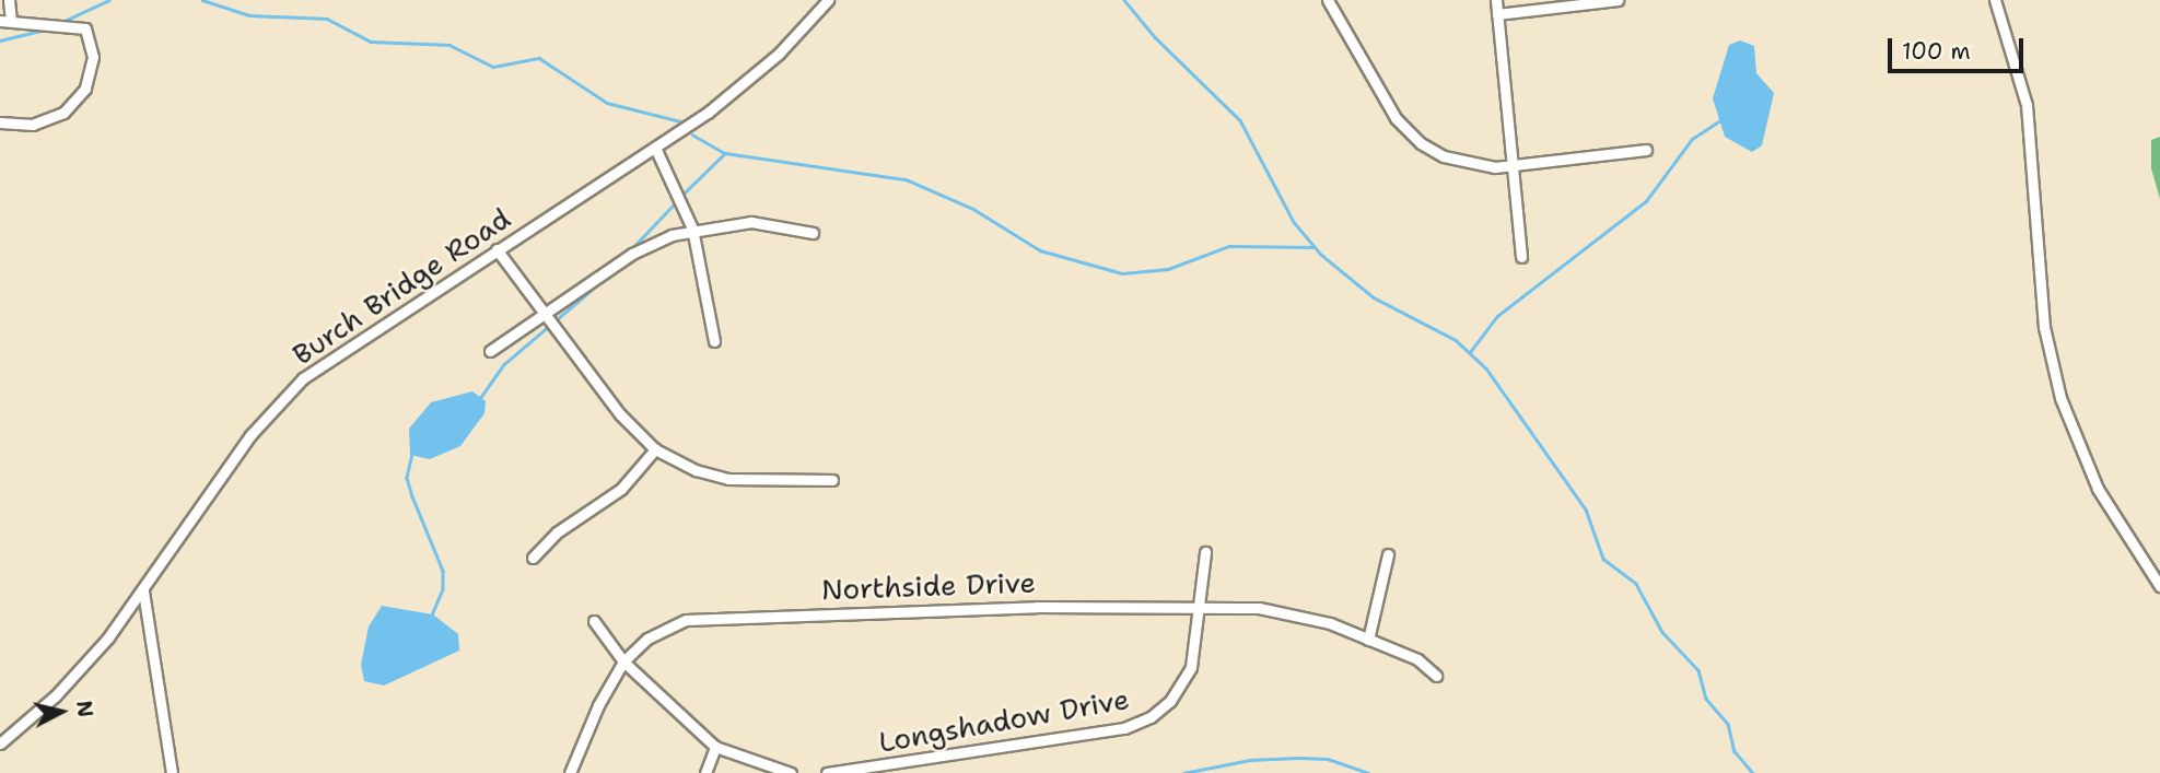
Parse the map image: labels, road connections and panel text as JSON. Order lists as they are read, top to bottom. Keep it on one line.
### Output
{"streets":{"street":["Burch Bridge Road","Northside Drive","Longshadow Drive"]},"crossings":[["Northside Drive","Longshadow Drive"]],"scale_bar":"100 m","north":"right"}
